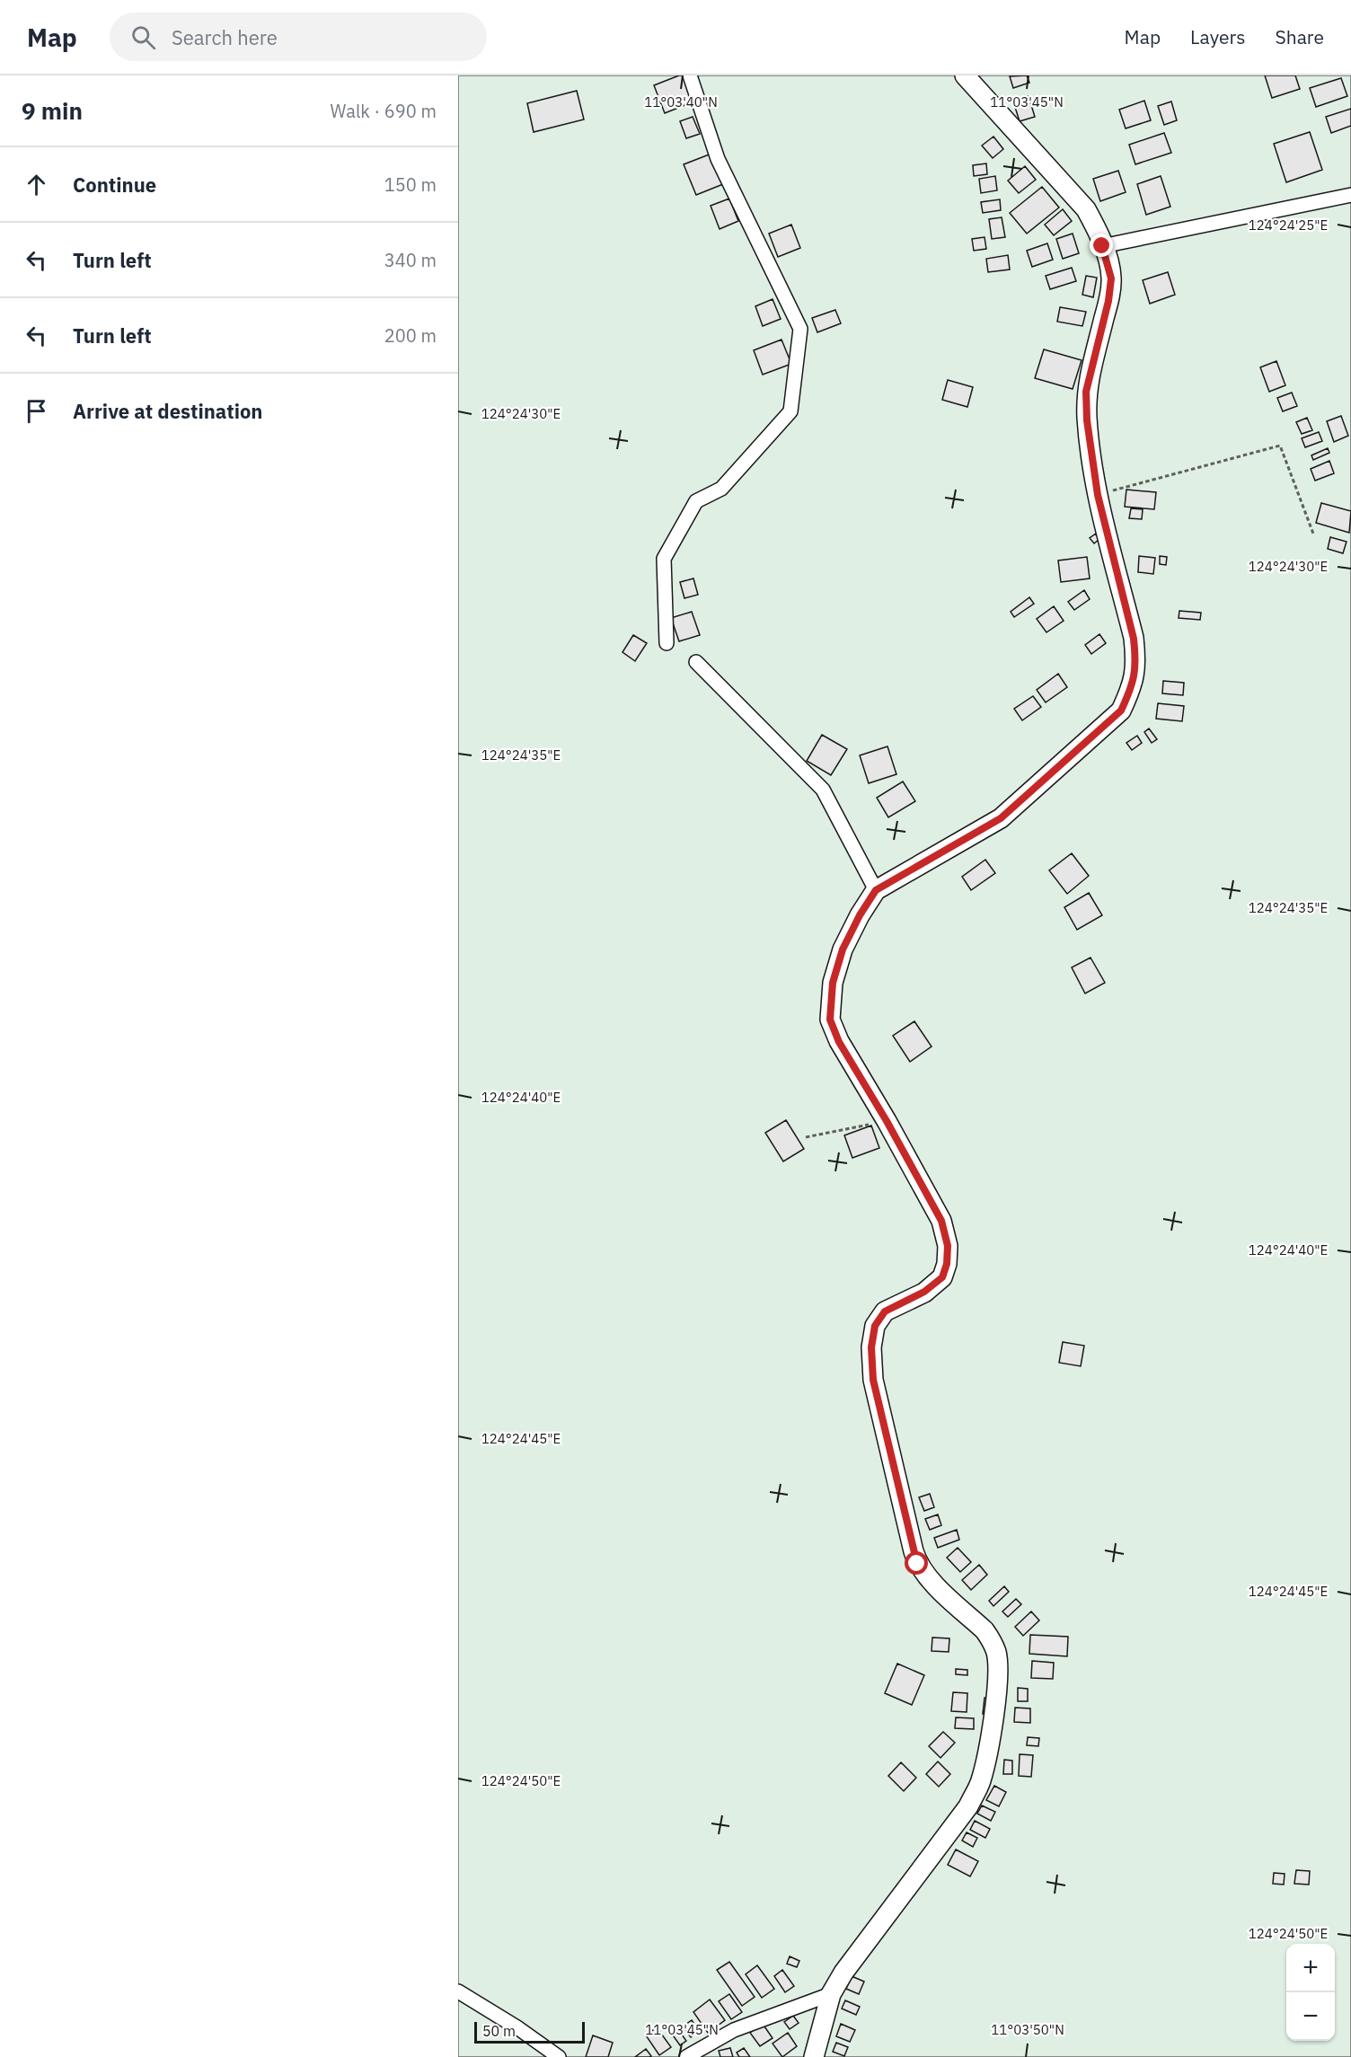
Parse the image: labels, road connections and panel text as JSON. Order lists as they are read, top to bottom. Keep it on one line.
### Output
{"scale_bar":"50 m","page":{"header":"Map","search":"Search here","nav":["Map","Layers","Share"],"heading":["9 min","Walk · 690 m"],"list":[["Continue","150 m"],["Turn left","340 m"],["Turn left","200 m"],"Arrive at destination"],"map_buttons":["+","−"],"scale":"50 m"},"coordinates":["11°03'40\"N","11°03'45\"N","124°24'25\"E","124°24'30\"E","124°24'35\"E","124°24'40\"E","124°24'45\"E","124°24'50\"E","11°03'50\"N"]}
